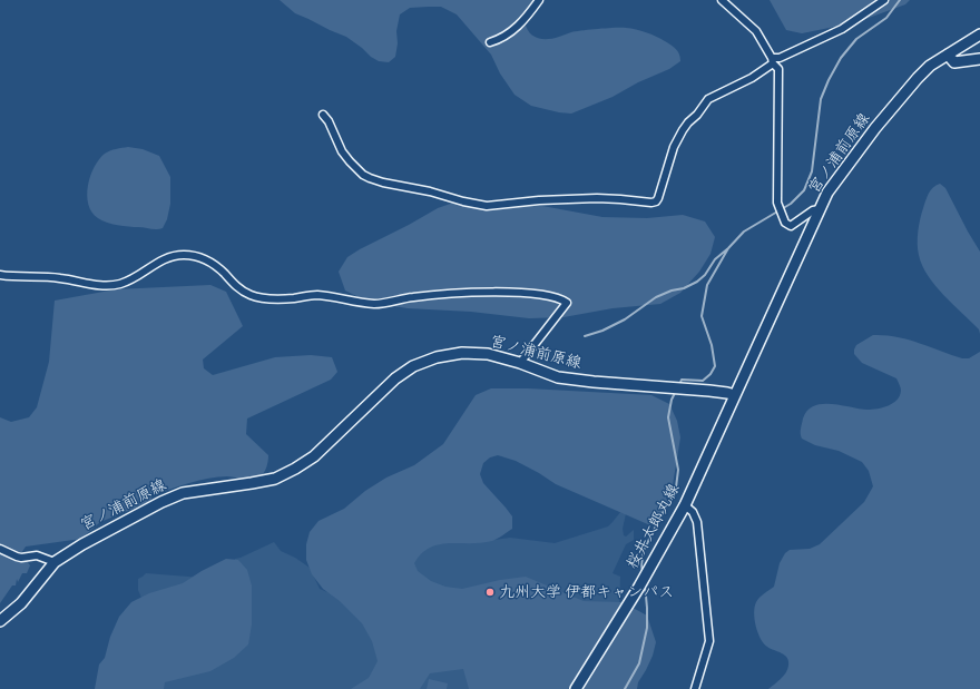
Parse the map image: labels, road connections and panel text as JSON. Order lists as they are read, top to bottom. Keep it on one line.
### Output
{"streets":{"main road":["宮ノ浦前原線","桜井太郎丸線"]},"crossings":[["宮ノ浦前原線","桜井太郎丸線"]],"places":["九州大学 伊都キャンパス"]}
